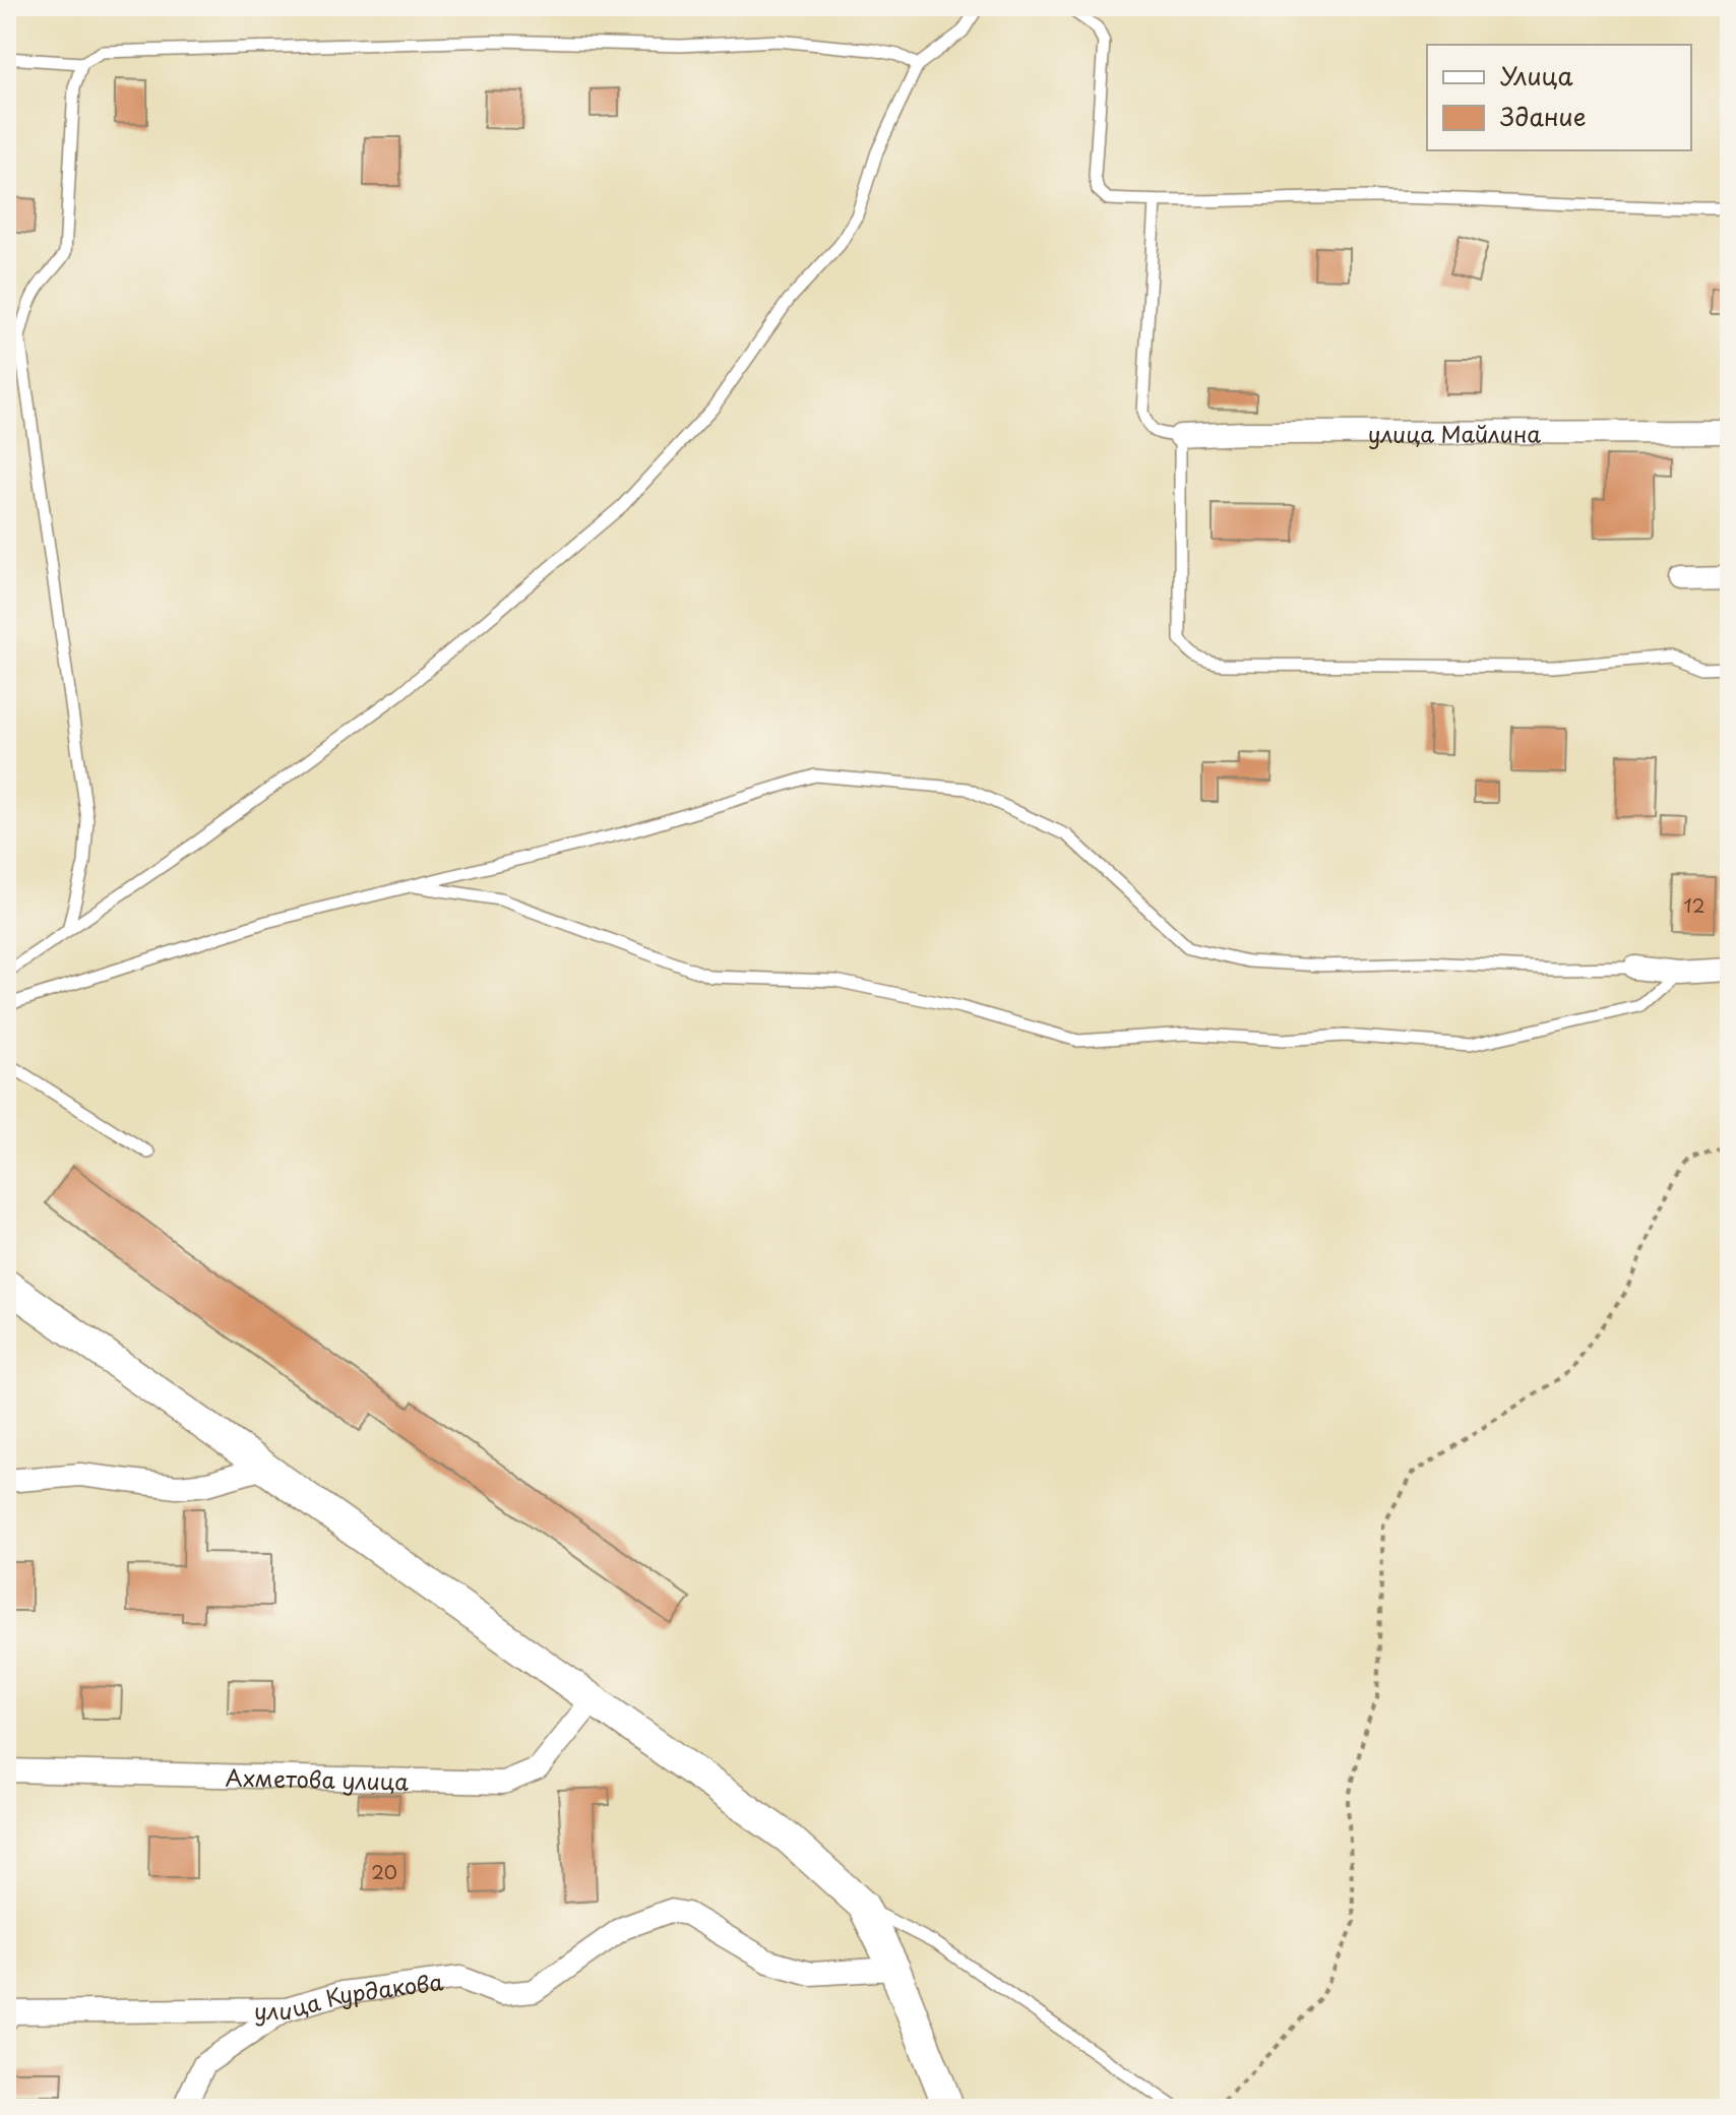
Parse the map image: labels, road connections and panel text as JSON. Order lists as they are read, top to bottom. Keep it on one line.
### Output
{"streets":{"street":["улица Майлина","Ахметова улица","улица Курдакова"]},"house_numbers":["12","20"],"legend":["Улица","Здание"]}
